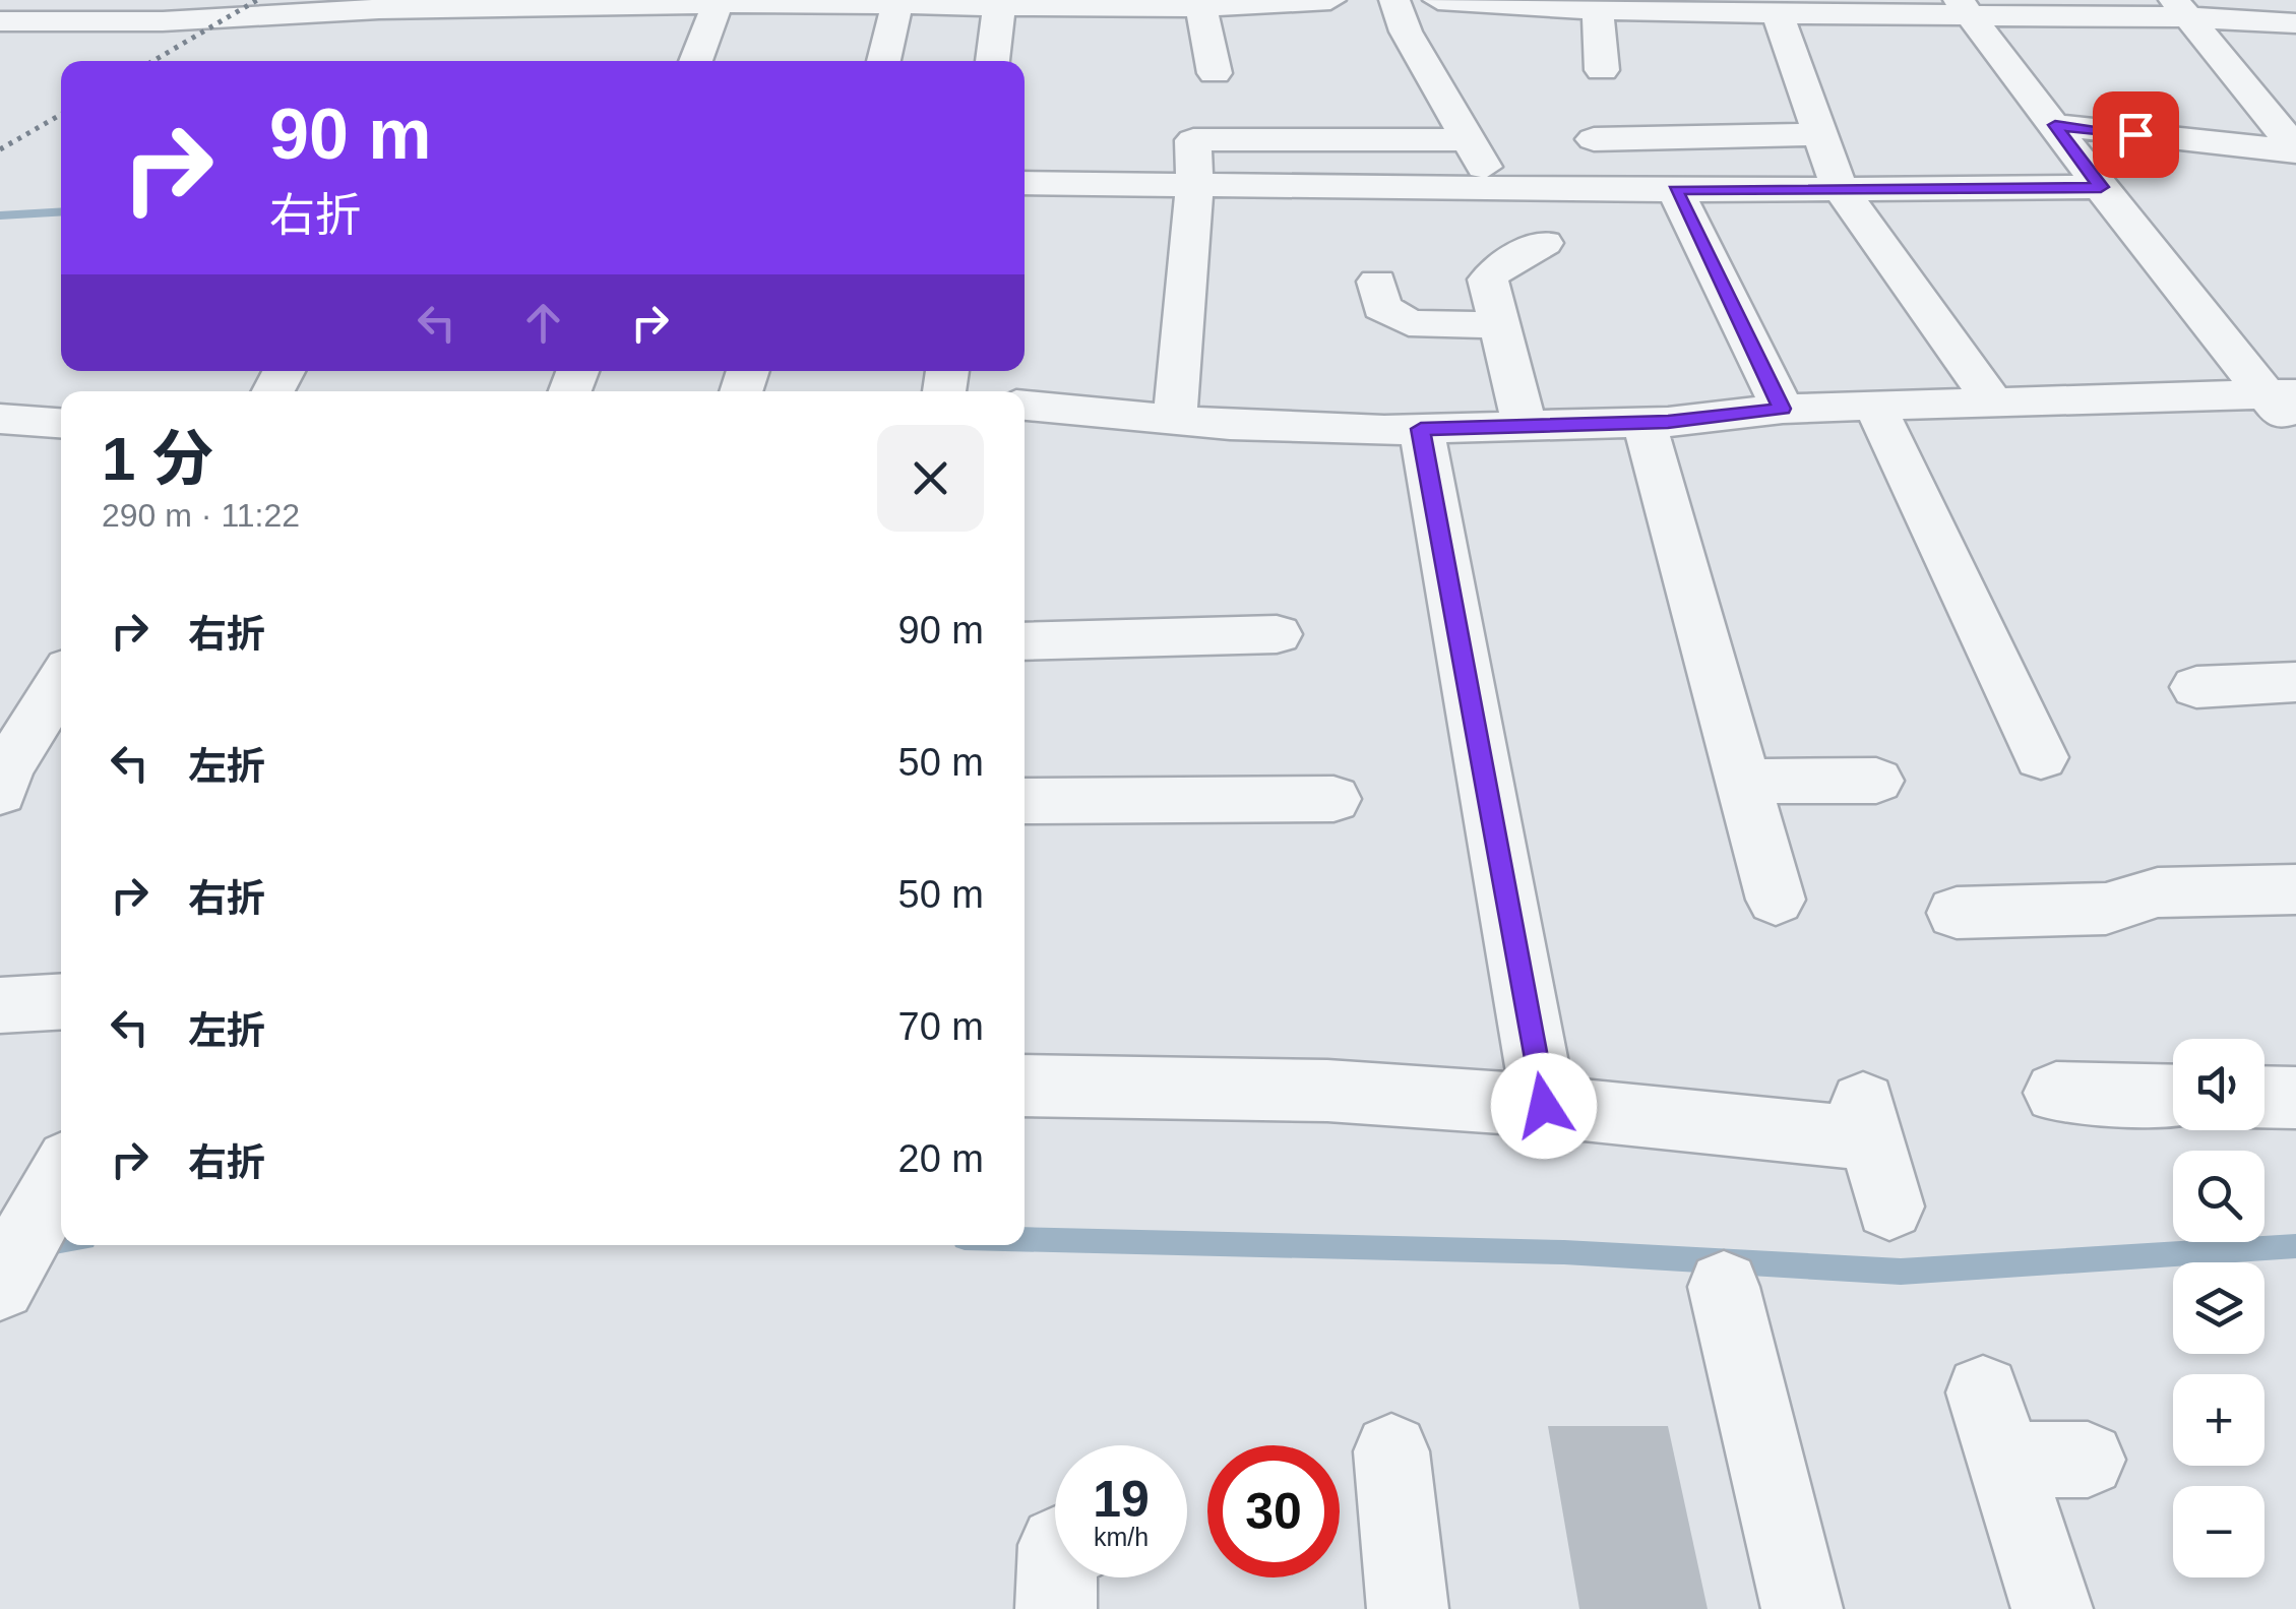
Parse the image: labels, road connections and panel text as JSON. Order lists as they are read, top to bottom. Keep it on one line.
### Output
{"page":{"turn":["90 m","右折"],"heading":["1 分","290 m · 11:22"],"list":[{"name":"右折","value":"90 m"},{"name":"左折","value":"50 m"},{"name":"右折","value":"50 m"},{"name":"左折","value":"70 m"},{"name":"右折","value":"20 m"}],"map_buttons":["+","−"],"speed":"19 km/h","limit":"30"}}
